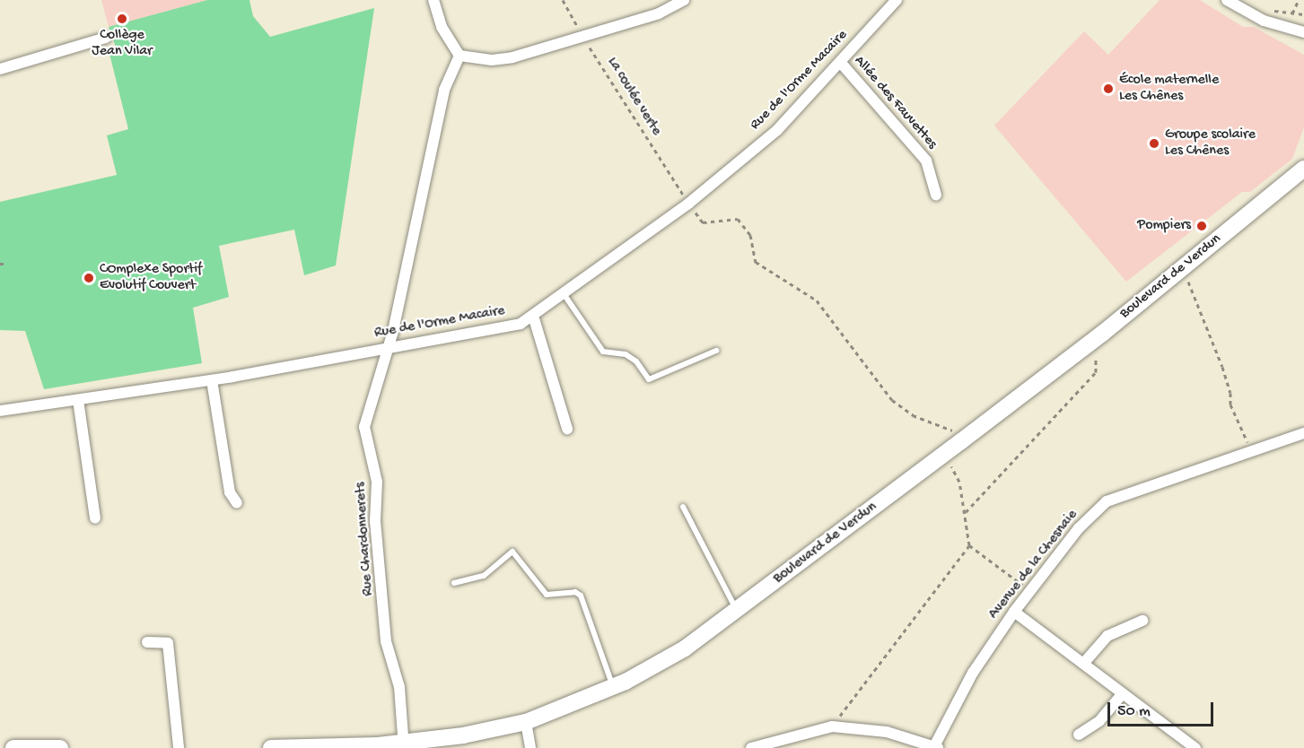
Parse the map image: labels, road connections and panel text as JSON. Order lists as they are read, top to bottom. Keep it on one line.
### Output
{"streets":{"main road":["Boulevard de Verdun"],"street":["Rue de l'Orme Macaire","Allée des Fauvettes","Rue Chardonnerets","Avenue de la Chesnaie"],"path":["La coulée verte"]},"crossings":[["Rue de l'Orme Macaire","La coulée verte"],["Rue de l'Orme Macaire","Allée des Fauvettes"],["Rue de l'Orme Macaire","Rue Chardonnerets"],["La coulée verte","Boulevard de Verdun"],["Boulevard de Verdun","Rue Chardonnerets"]],"places":["Collège Jean Vilar","École maternelle Les Chênes","Groupe scolaire Les Chênes","Pompiers","COmplexe Sportif Evolutif Couvert"],"scale_bar":"50 m"}
